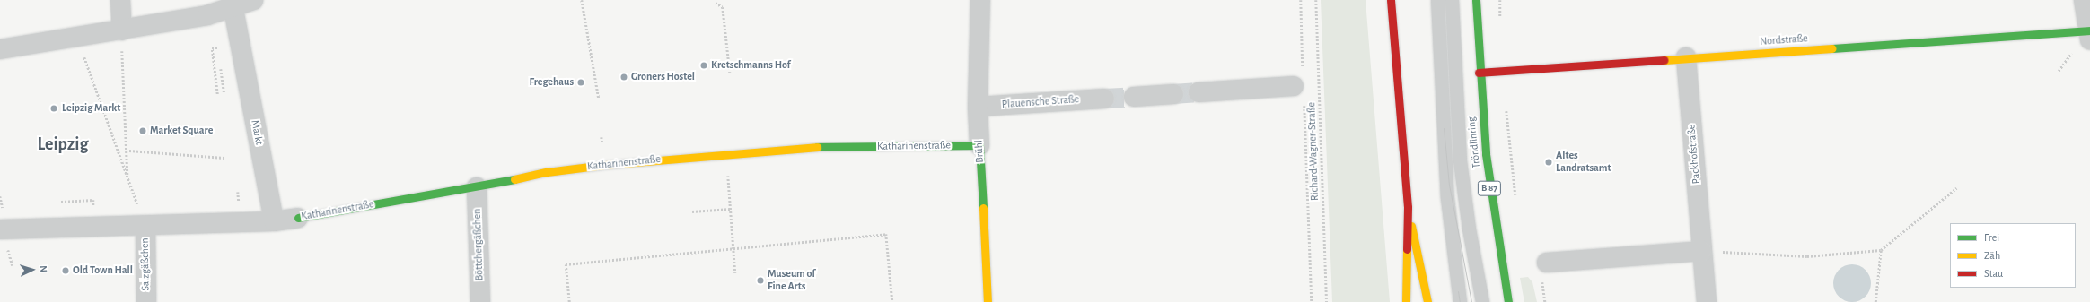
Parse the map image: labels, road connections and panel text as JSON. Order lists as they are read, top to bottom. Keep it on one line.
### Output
{"streets":{"street":["Nordstraße","Plauensche Straße","Markt","Tröndlinring","Katharinenstraße","Brühl","Packhofstraße","B 87","Böttchergäßchen","Salzgäßchen"],"path":["Richard-Wagner-Straße"]},"crossings":[["Nordstraße","Tröndlinring"],["Nordstraße","Packhofstraße"],["Plauensche Straße","Brühl"],["Markt","Katharinenstraße"],["Katharinenstraße","Brühl"],["Katharinenstraße","Böttchergäßchen"]],"districts":["Leipzig"],"places":["Kretschmanns Hof","Groners Hostel","Fregehaus","Leipzig Markt","Market Square","Altes Landratsamt","Old Town Hall","Museum of Fine Arts"],"legend":["Frei","Zäh","Stau"],"north":"right"}
